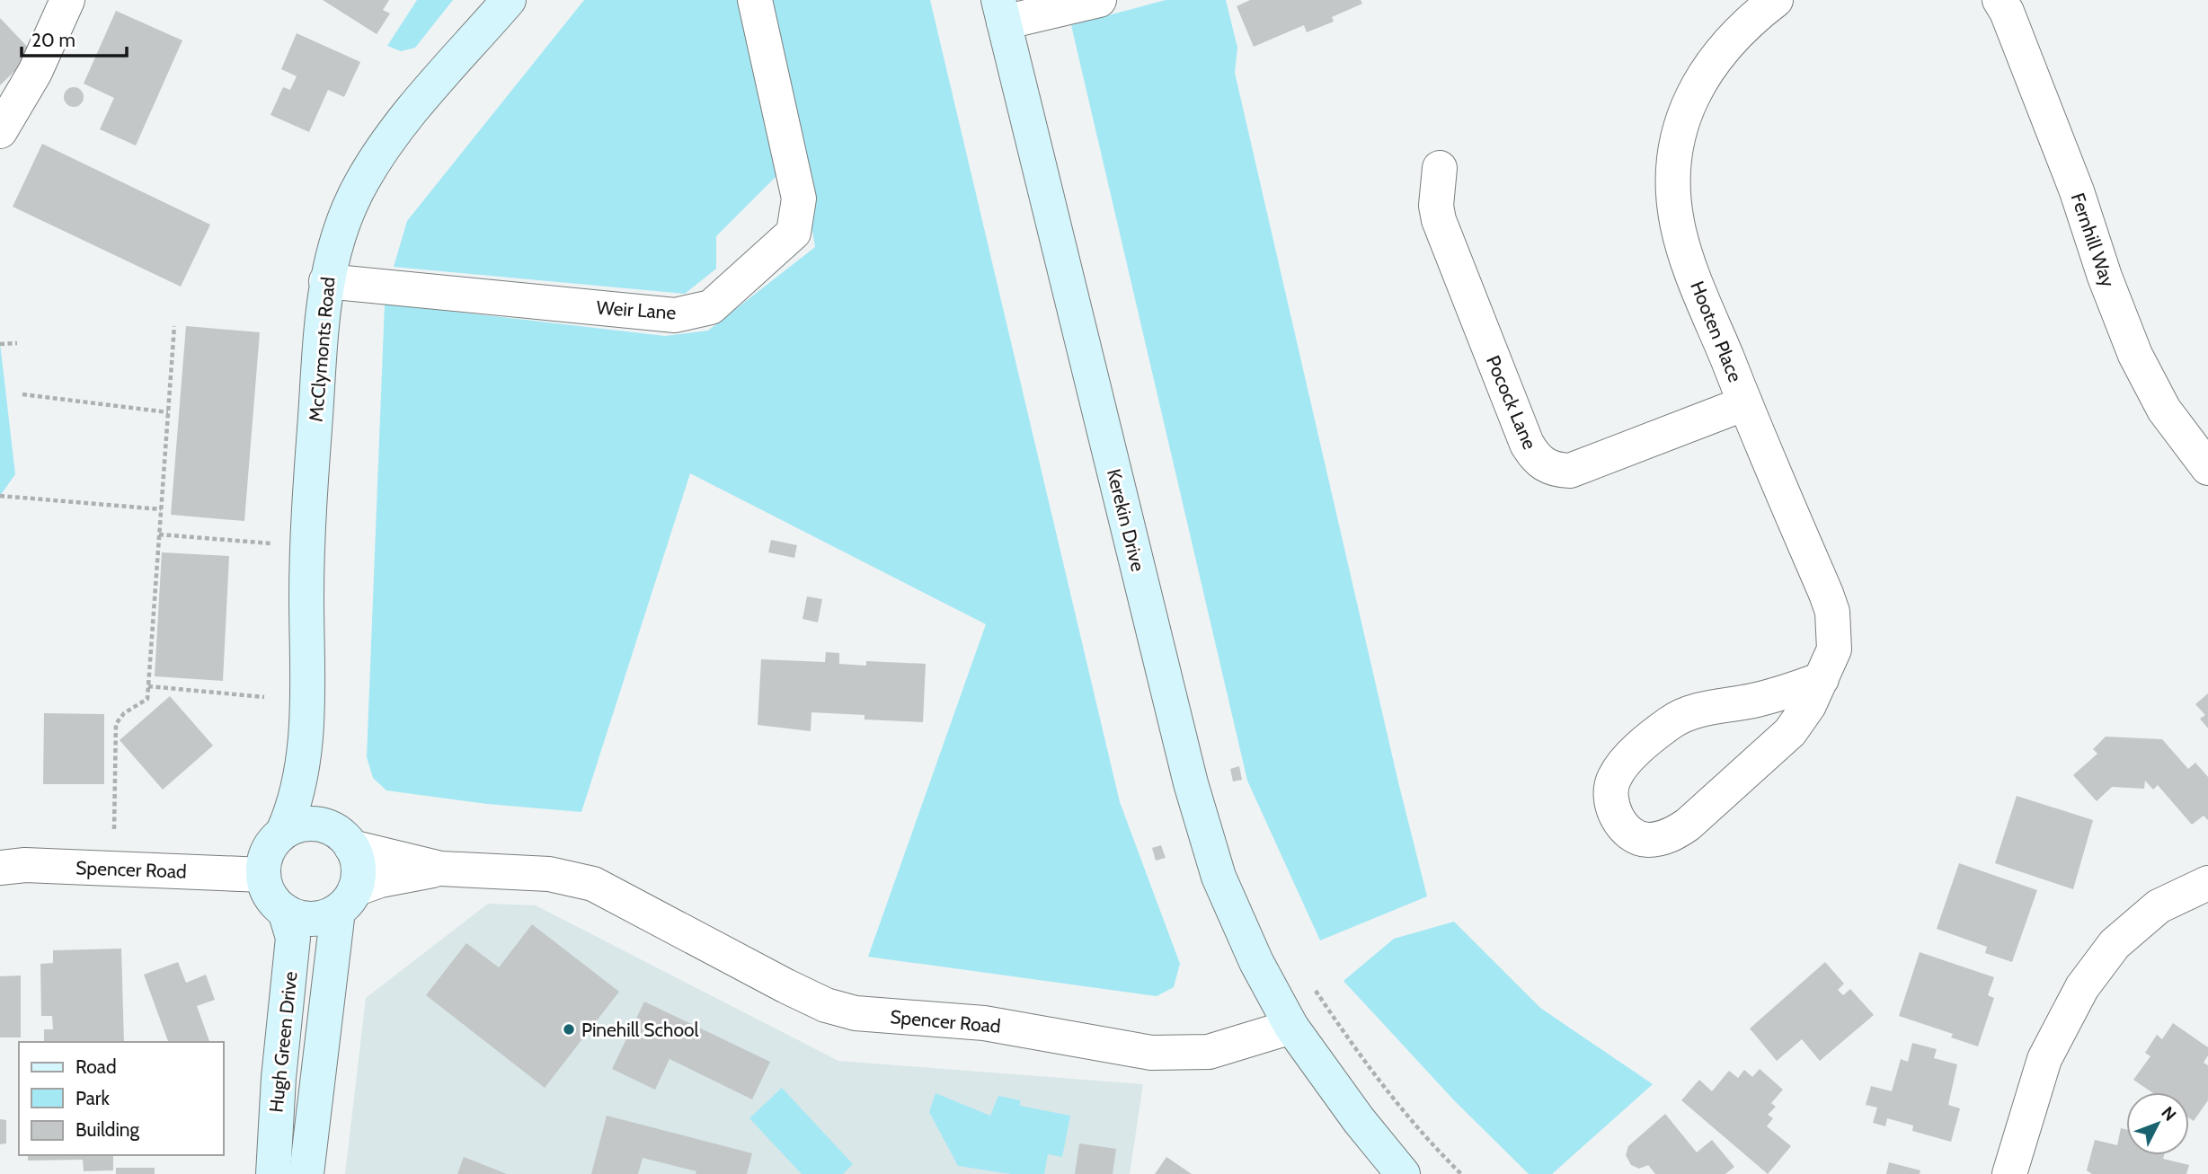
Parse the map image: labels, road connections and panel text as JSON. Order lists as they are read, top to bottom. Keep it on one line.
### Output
{"streets":{"main road":["McClymonts Road","Kerekin Drive","Hugh Green Drive"],"street":["Fernhill Way","Weir Lane","Hooten Place","Pocock Lane","Spencer Road"]},"crossings":[["Weir Lane","McClymonts Road"],["Hooten Place","Pocock Lane"],["McClymonts Road","Spencer Road"],["McClymonts Road","Hugh Green Drive"],["Kerekin Drive","Spencer Road"],["Spencer Road","Hugh Green Drive"]],"places":["Pinehill School"],"legend":["Road","Park","Building"],"scale_bar":"20 m","north":"top right"}
